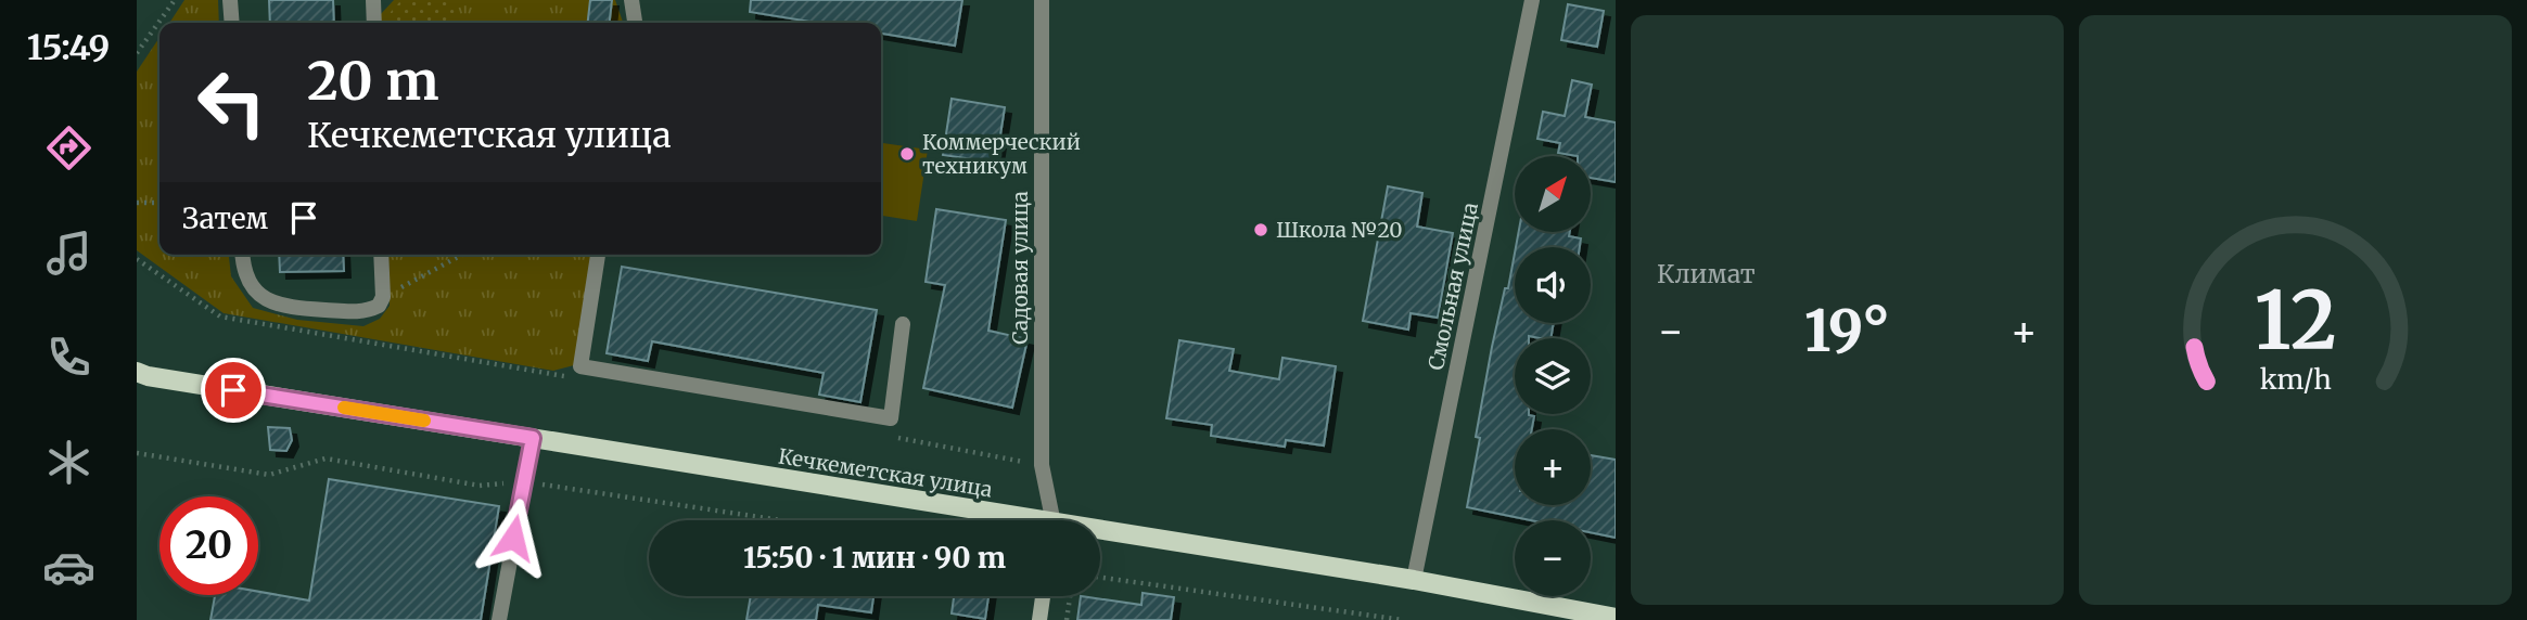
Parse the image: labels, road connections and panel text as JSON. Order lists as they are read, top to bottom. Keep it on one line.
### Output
{"streets":{"main road":["Кечкеметская улица"],"street":["Садовая улица","Смольная улица"]},"crossings":[["Смольная улица","Кечкеметская улица"]],"places":["Коммерческий техникум","Школа №20"],"north":"top right","page":{"tabs":"15:49","tile":"Климат","turn":["20 m","Кечкеметская улица"],"map_buttons":["+","−"],"then":"Затем","heat":["−","19°","+"],"limit":"20","trip":"15:50 · 1 мин · 90 m","gauge":["12","km/h"]}}
